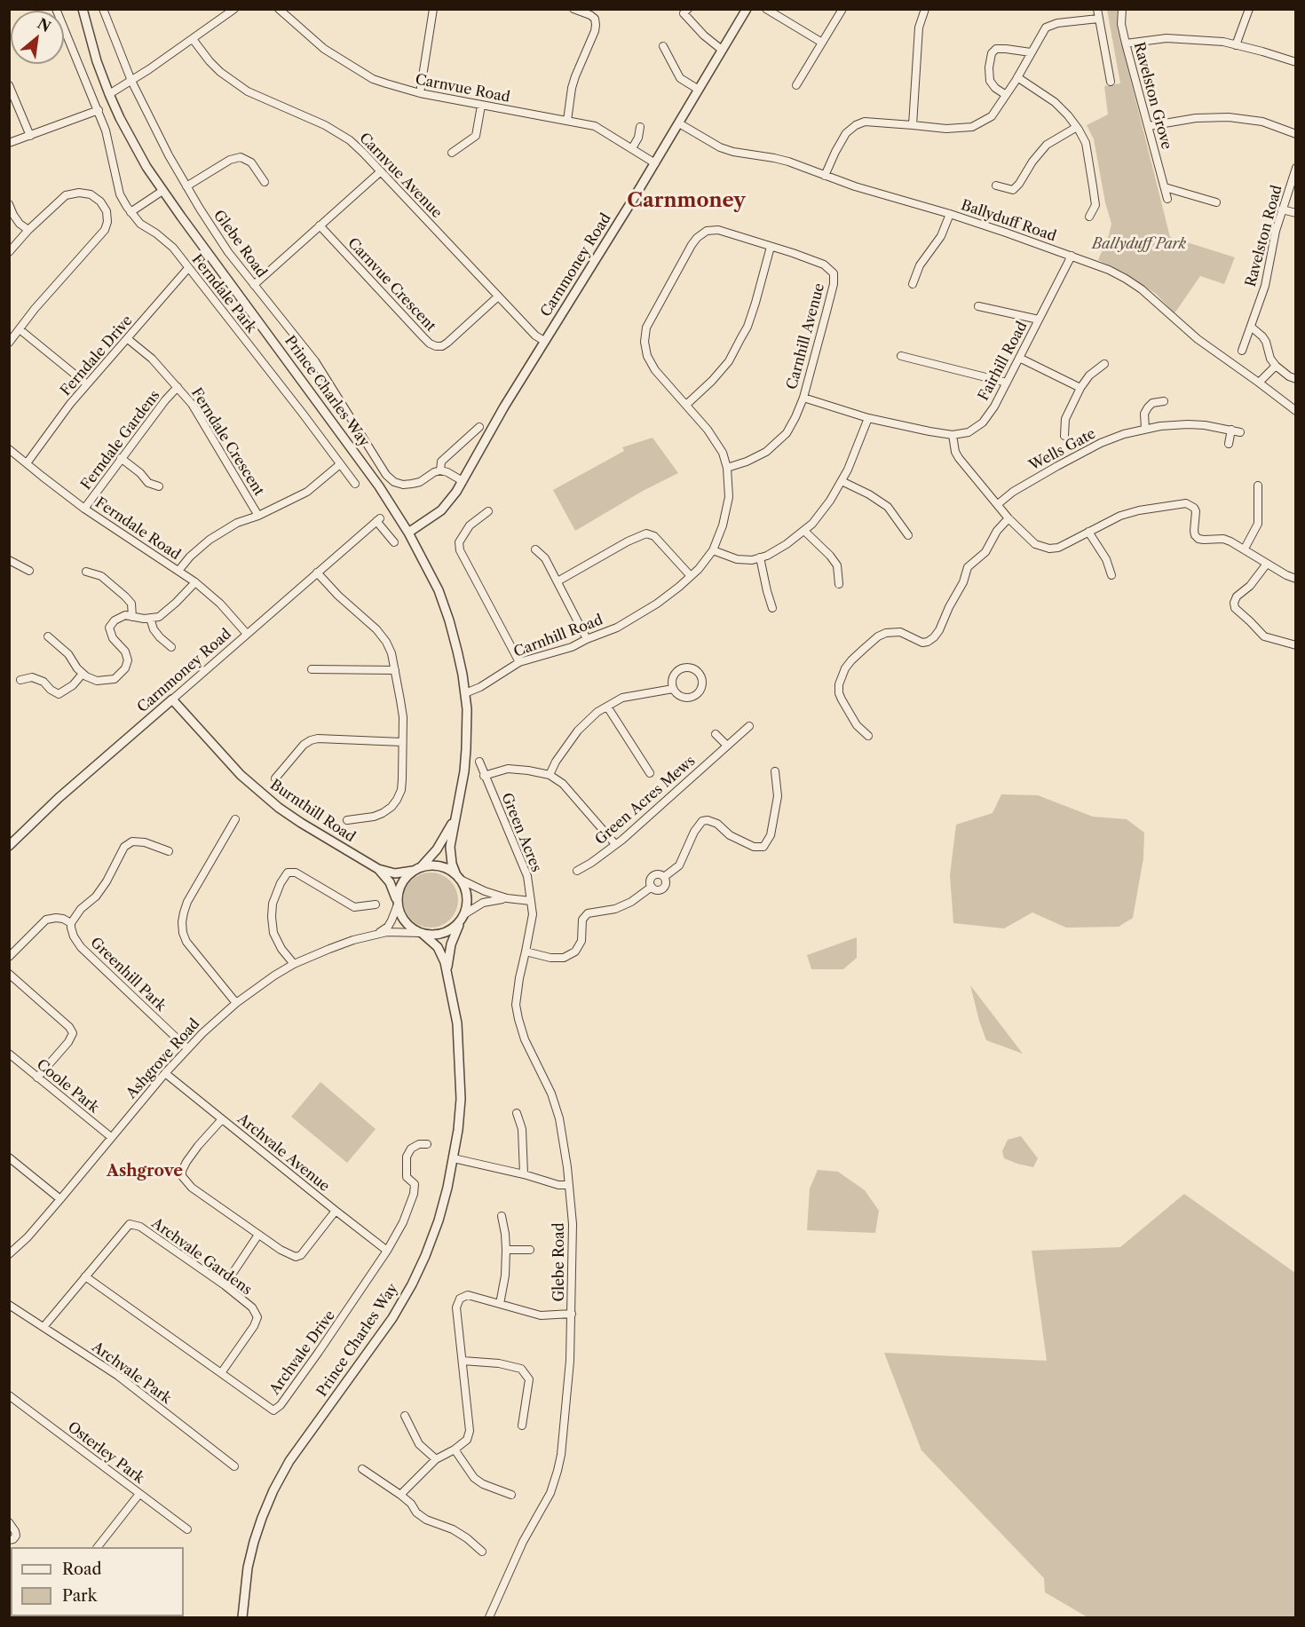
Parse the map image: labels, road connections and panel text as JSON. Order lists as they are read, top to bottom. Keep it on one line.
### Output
{"streets":{"street":["Carnvue Road","Ravelston Grove","Carnvue Avenue","Ballyduff Road","Ravelston Road","Glebe Road","Carnmoney Road","Carnvue Crescent","Ferndale Park","Carnhill Avenue","Ferndale Drive","Fairhill Road","Prince Charles Way","Ferndale Gardens","Ferndale Crescent","Wells Gate","Ferndale Road","Carnhill Road","Green Acres Mews","Burnthill Road","Green Acres","Greenhill Park","Ashgrove Road","Coole Park","Archvale Avenue","Archvale Gardens","Archvale Drive","Archvale Park","Osterley Park"]},"crossings":[["Carnvue Road","Carnmoney Road"],["Carnvue Avenue","Carnmoney Road"],["Carnvue Avenue","Carnvue Crescent"],["Ballyduff Road","Carnmoney Road"],["Ballyduff Road","Fairhill Road"],["Glebe Road","Green Acres"],["Carnmoney Road","Prince Charles Way"],["Carnmoney Road","Ferndale Road"],["Carnmoney Road","Burnthill Road"],["Ferndale Park","Ferndale Drive"],["Carnhill Avenue","Carnhill Road"],["Ferndale Drive","Ferndale Crescent"],["Ferndale Drive","Ferndale Road"],["Prince Charles Way","Carnhill Road"],["Prince Charles Way","Burnthill Road"],["Prince Charles Way","Ashgrove Road"],["Ferndale Gardens","Ferndale Crescent"],["Ferndale Gardens","Ferndale Road"],["Green Acres Mews","Green Acres"],["Burnthill Road","Ashgrove Road"],["Greenhill Park","Ashgrove Road"],["Ashgrove Road","Coole Park"],["Ashgrove Road","Archvale Avenue"],["Archvale Avenue","Archvale Drive"],["Archvale Gardens","Archvale Drive"],["Archvale Gardens","Archvale Park"]],"districts":["Carnmoney","Ashgrove"],"parks":["Ballyduff Park"],"legend":["Road","Park"],"north":"top right"}
